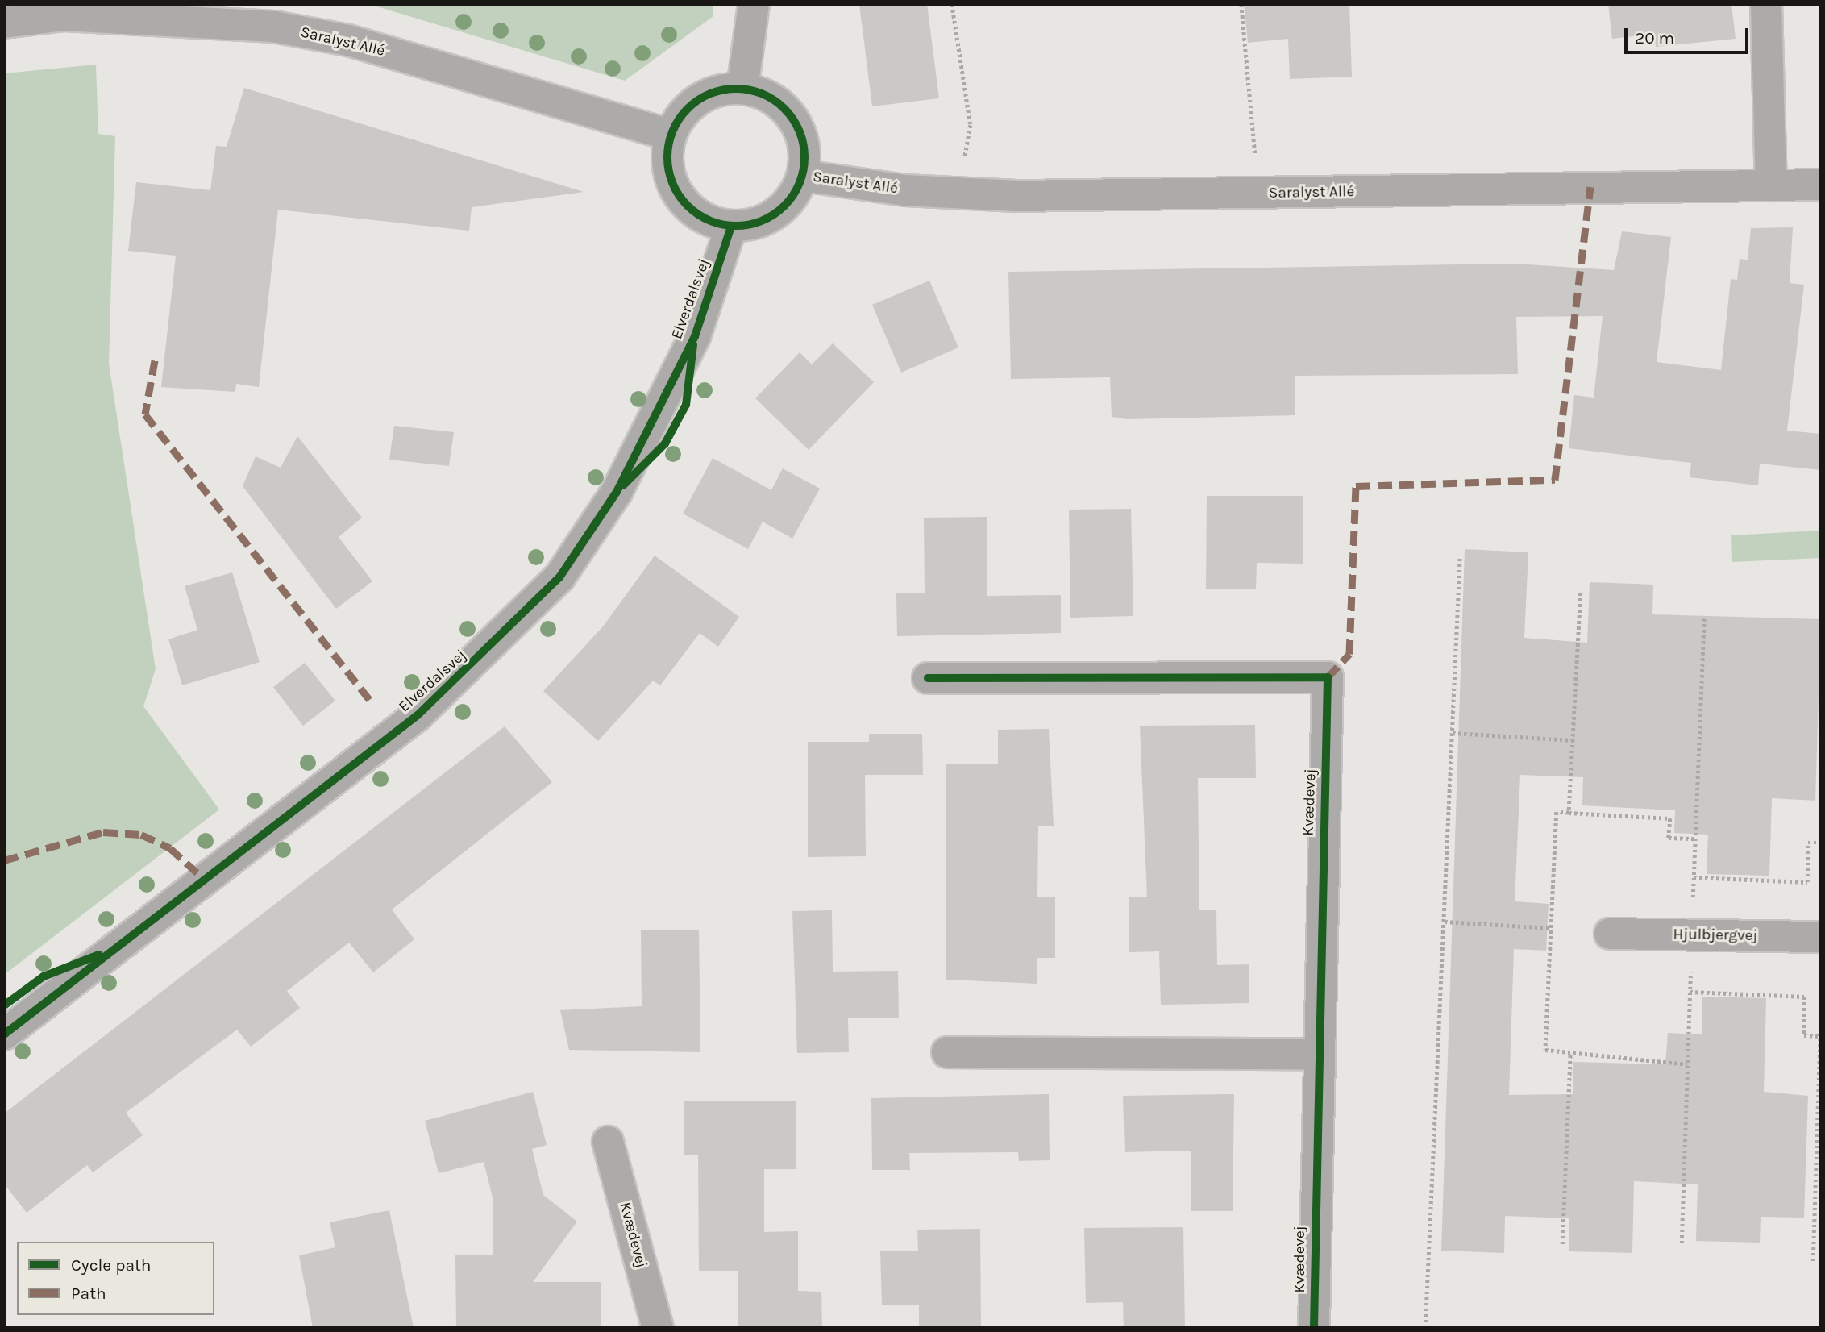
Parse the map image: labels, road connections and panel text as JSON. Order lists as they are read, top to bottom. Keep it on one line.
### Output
{"streets":{"street":["Saralyst Allé","Elverdalsvej","Kvædevej","Hjulbjergvej"]},"crossings":[["Saralyst Allé","Elverdalsvej"]],"legend":["Cycle path","Path"],"scale_bar":"20 m"}
